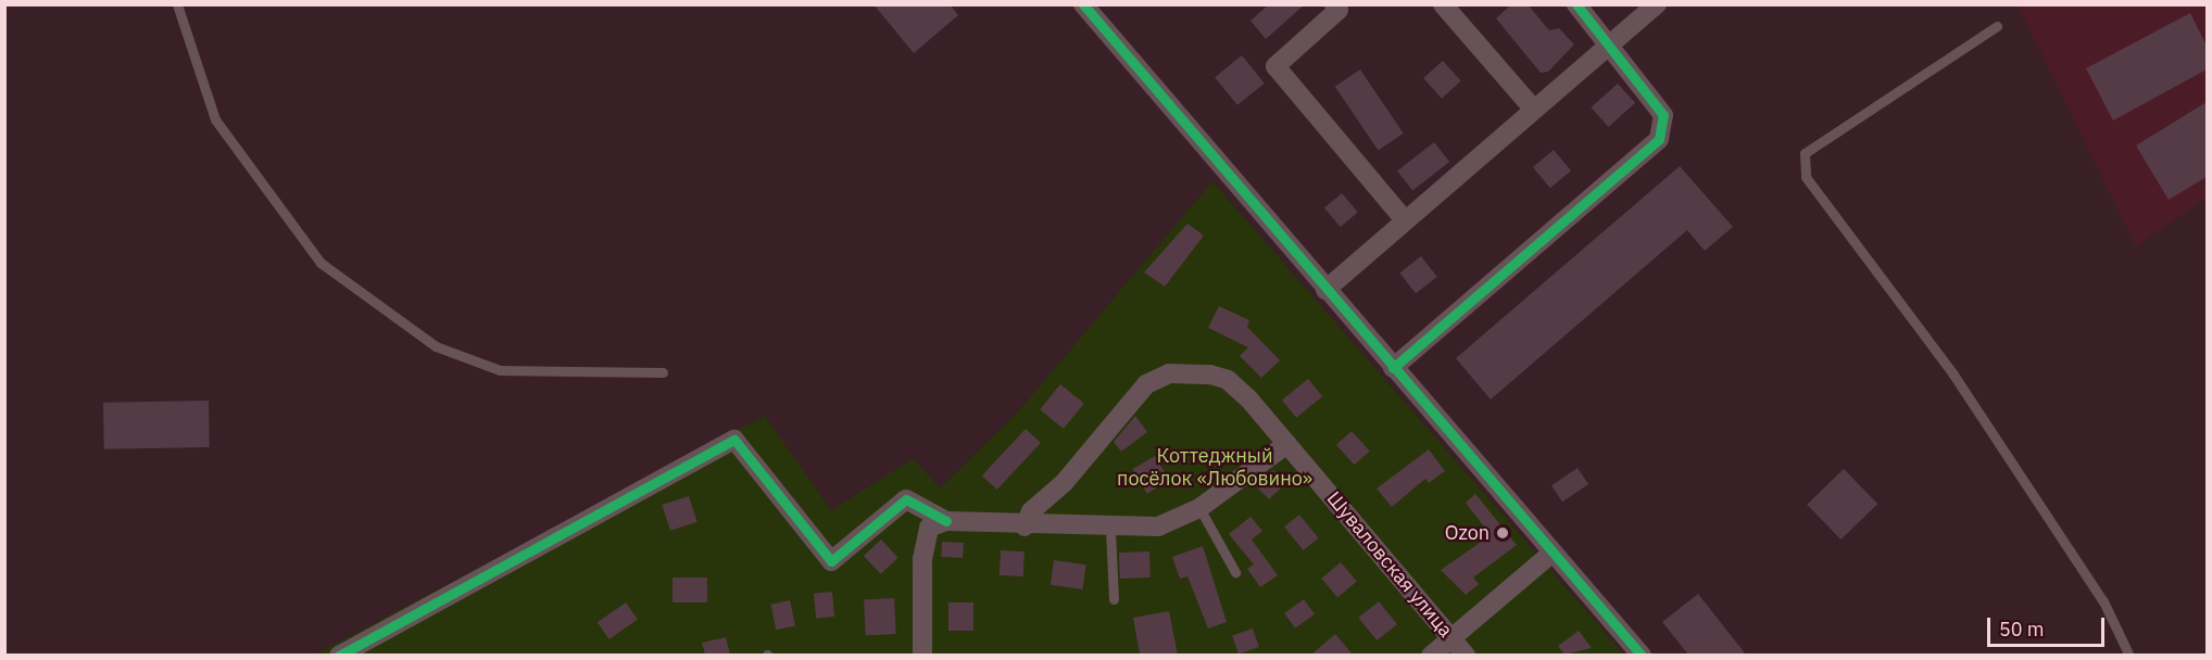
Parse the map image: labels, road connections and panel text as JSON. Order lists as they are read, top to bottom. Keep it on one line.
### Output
{"streets":{"street":["Шуваловская улица"]},"parks":["Коттеджный посёлок «Любовино»"],"places":["Ozon"],"scale_bar":"50 m"}
